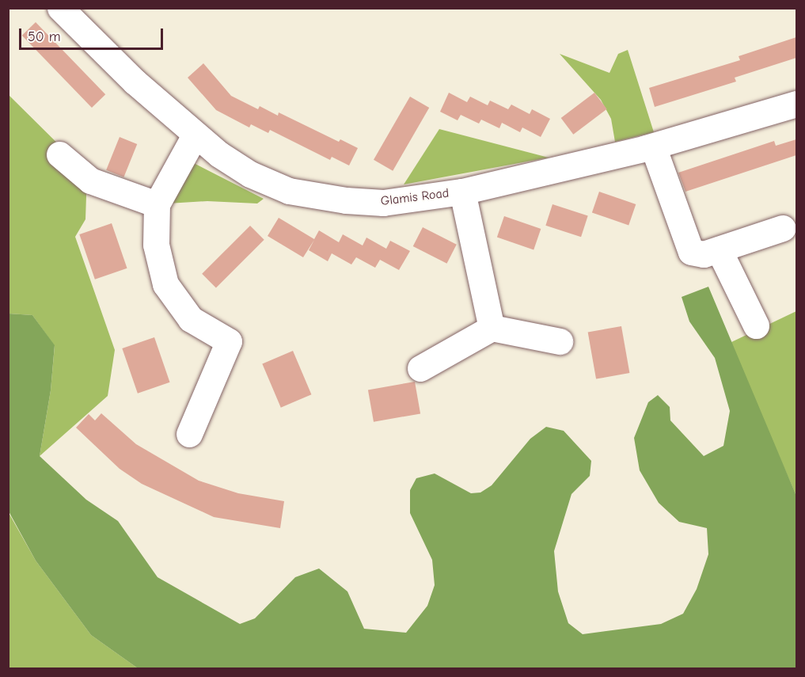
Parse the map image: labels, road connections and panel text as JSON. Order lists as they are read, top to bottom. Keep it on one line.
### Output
{"streets":{"street":["Glamis Road"]},"scale_bar":"50 m"}
